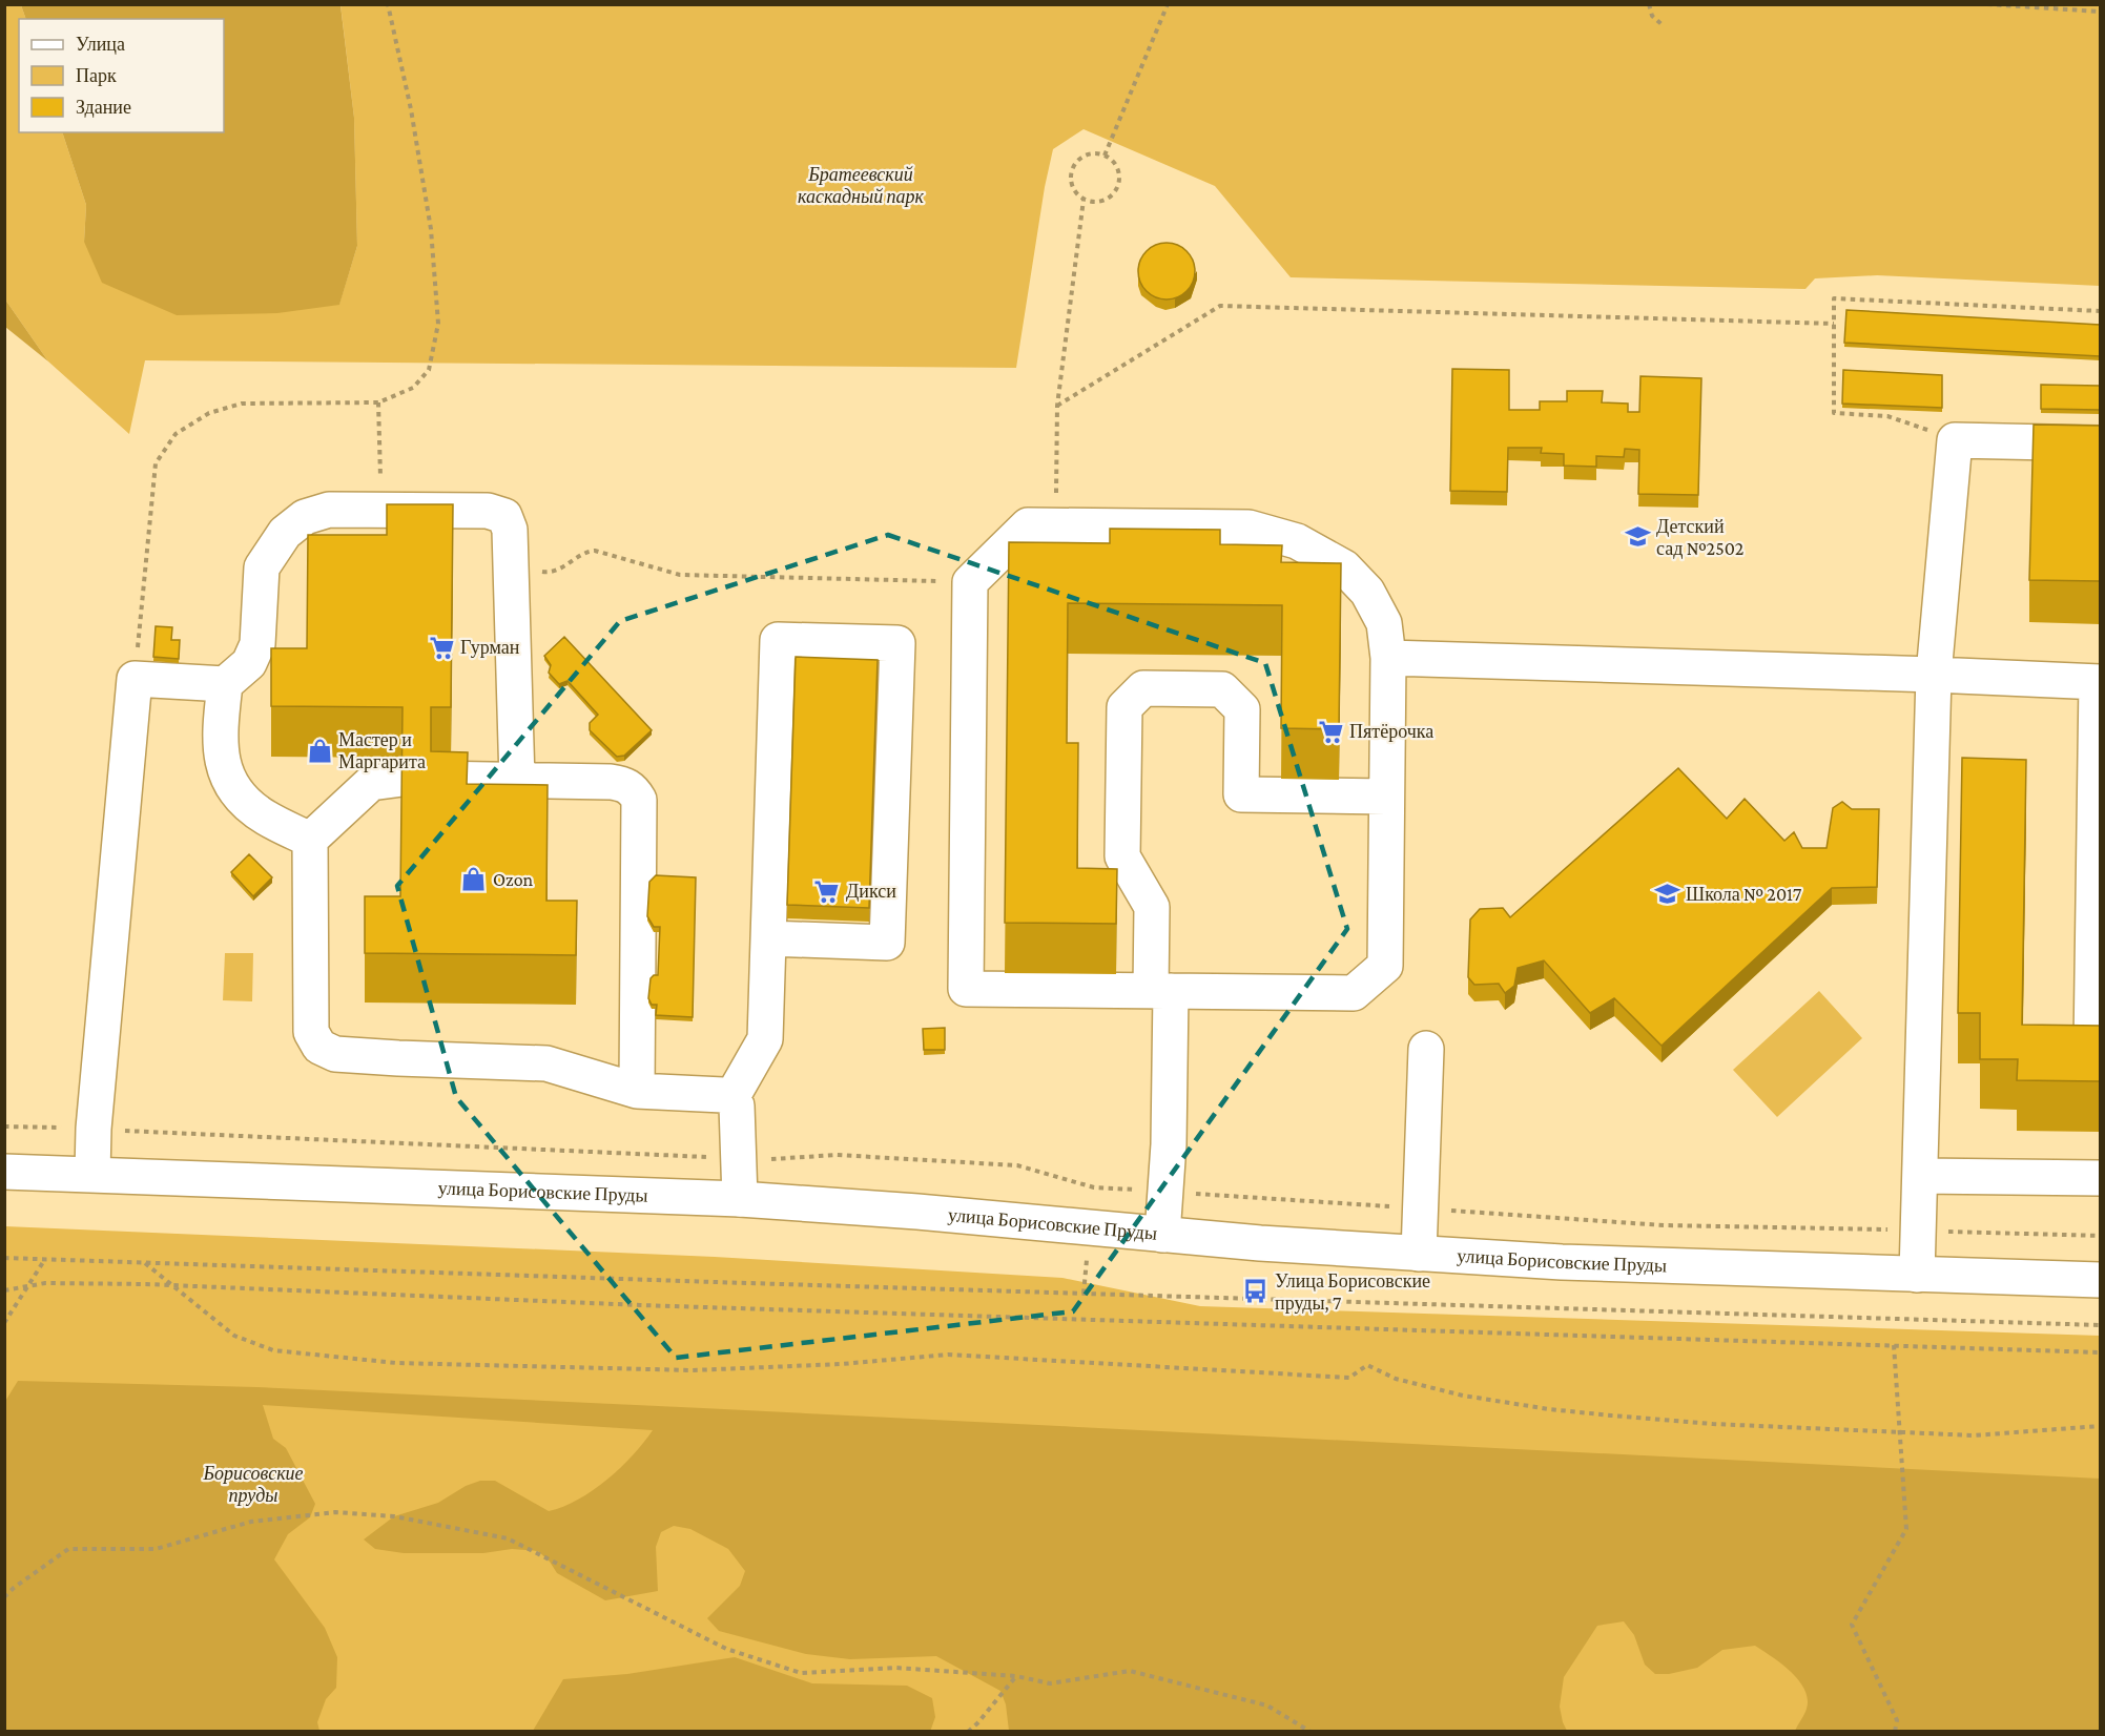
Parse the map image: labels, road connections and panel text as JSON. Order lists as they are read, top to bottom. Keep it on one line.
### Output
{"streets":{"main road":["улица Борисовские Пруды"]},"parks":["Братеевский каскадный парк","Борисовские пруды"],"places":{"school or university":["Детский сад №2502","Школа № 2017"],"supermarket":["Гурман","Пятёрочка","Дикси"],"shop":["Мастер и Маргарита","Ozon"],"bus stop":["Улица Борисовские пруды, 7"]},"legend":["Улица","Парк","Здание"]}
